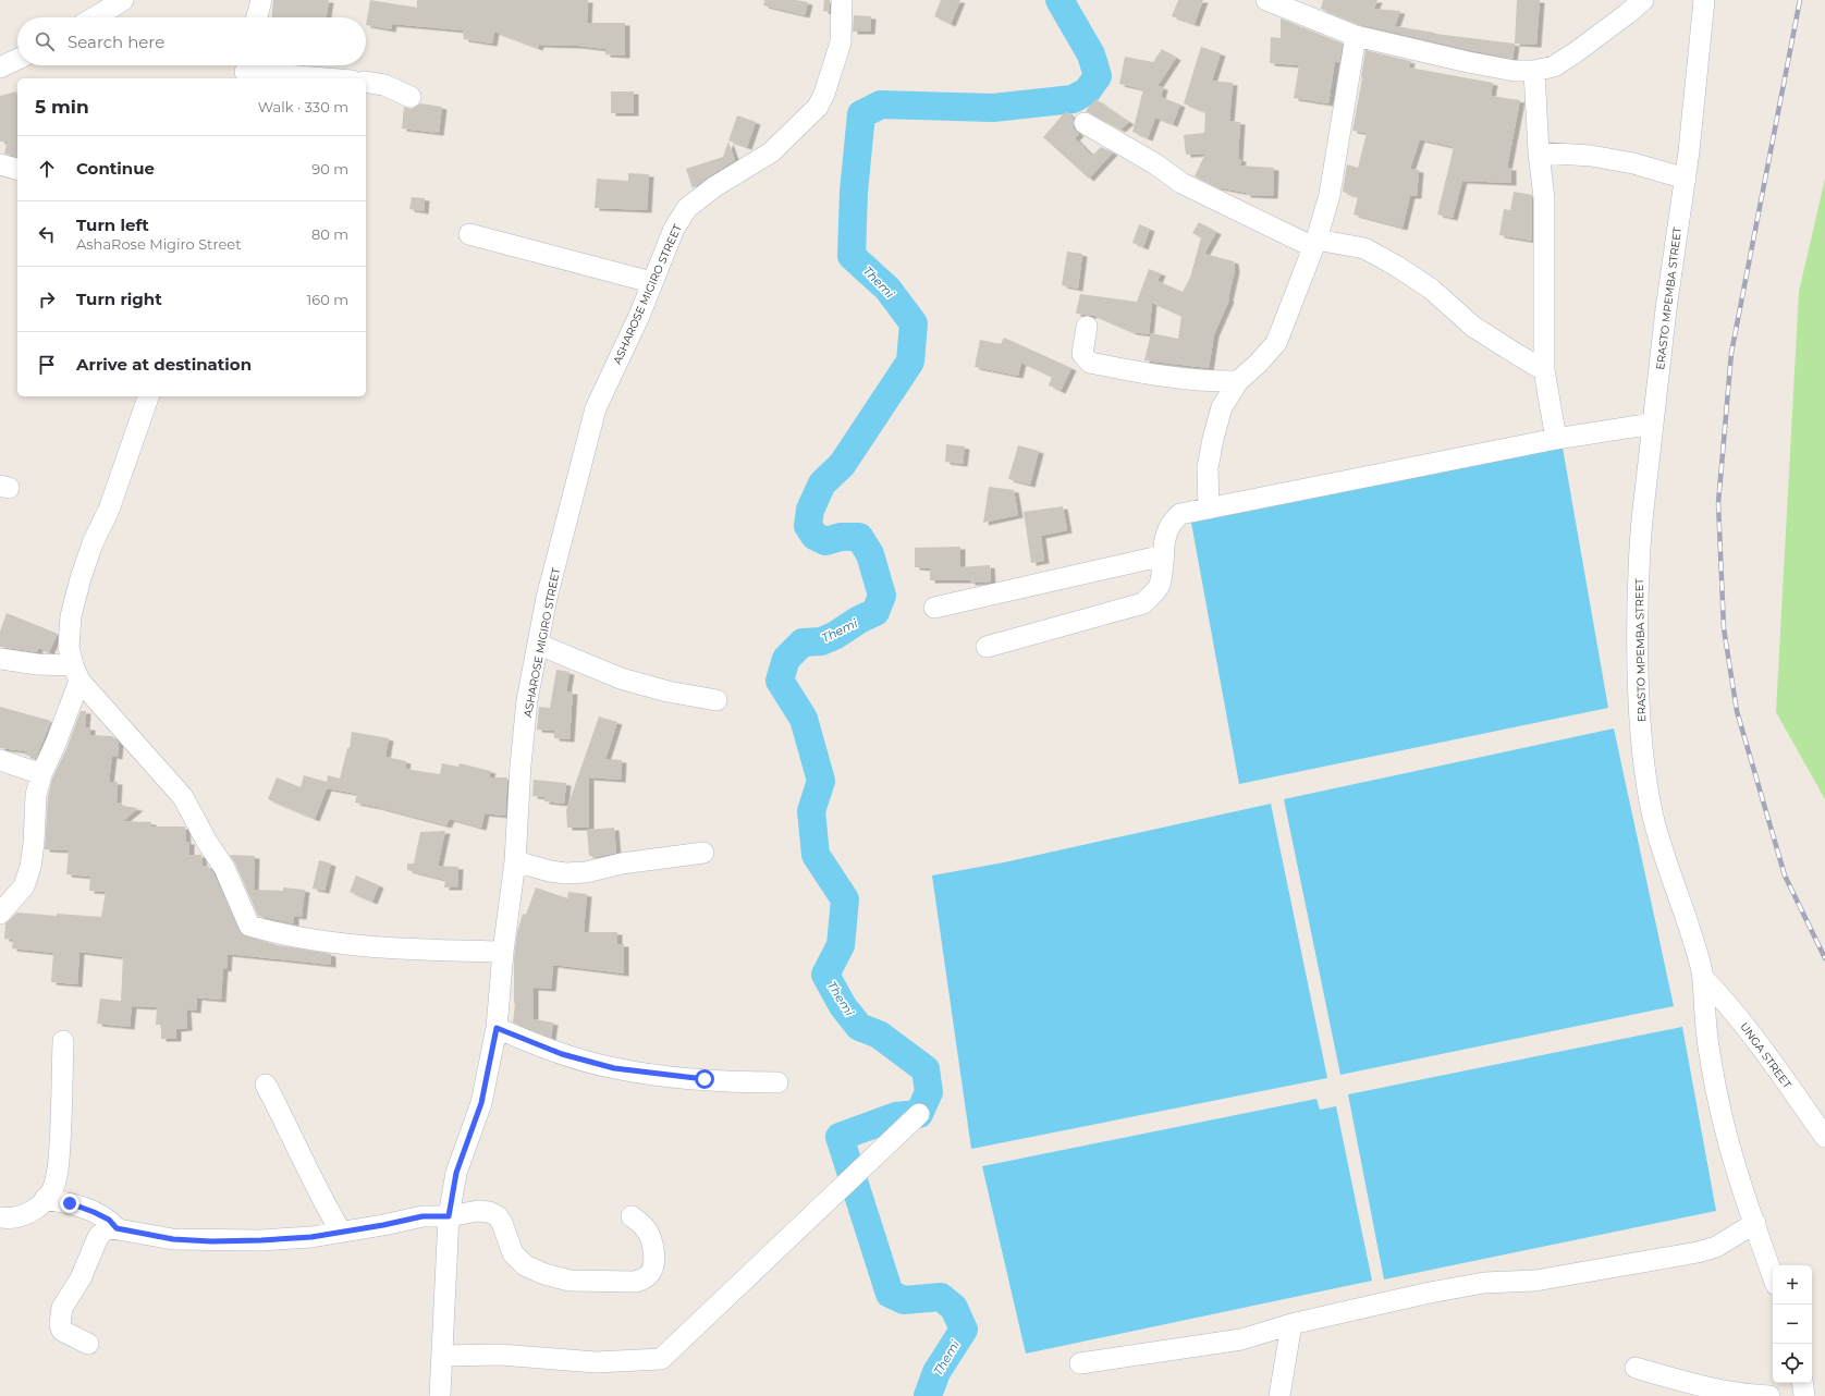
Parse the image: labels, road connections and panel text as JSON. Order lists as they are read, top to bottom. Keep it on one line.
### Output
{"streets":{"street":["ASHAROSE MIGIRO STREET","ERASTO MPEMBA STREET","UNGA STREET"]},"crossings":[["ERASTO MPEMBA STREET","UNGA STREET"]],"water":["Themi"],"page":{"search":"Search here","heading":["5 min","Walk · 330 m"],"list":[["Continue","90 m"],["Turn left","AshaRose Migiro Street","80 m"],["Turn right","160 m"],"Arrive at destination"],"map_buttons":["+","−"]}}
